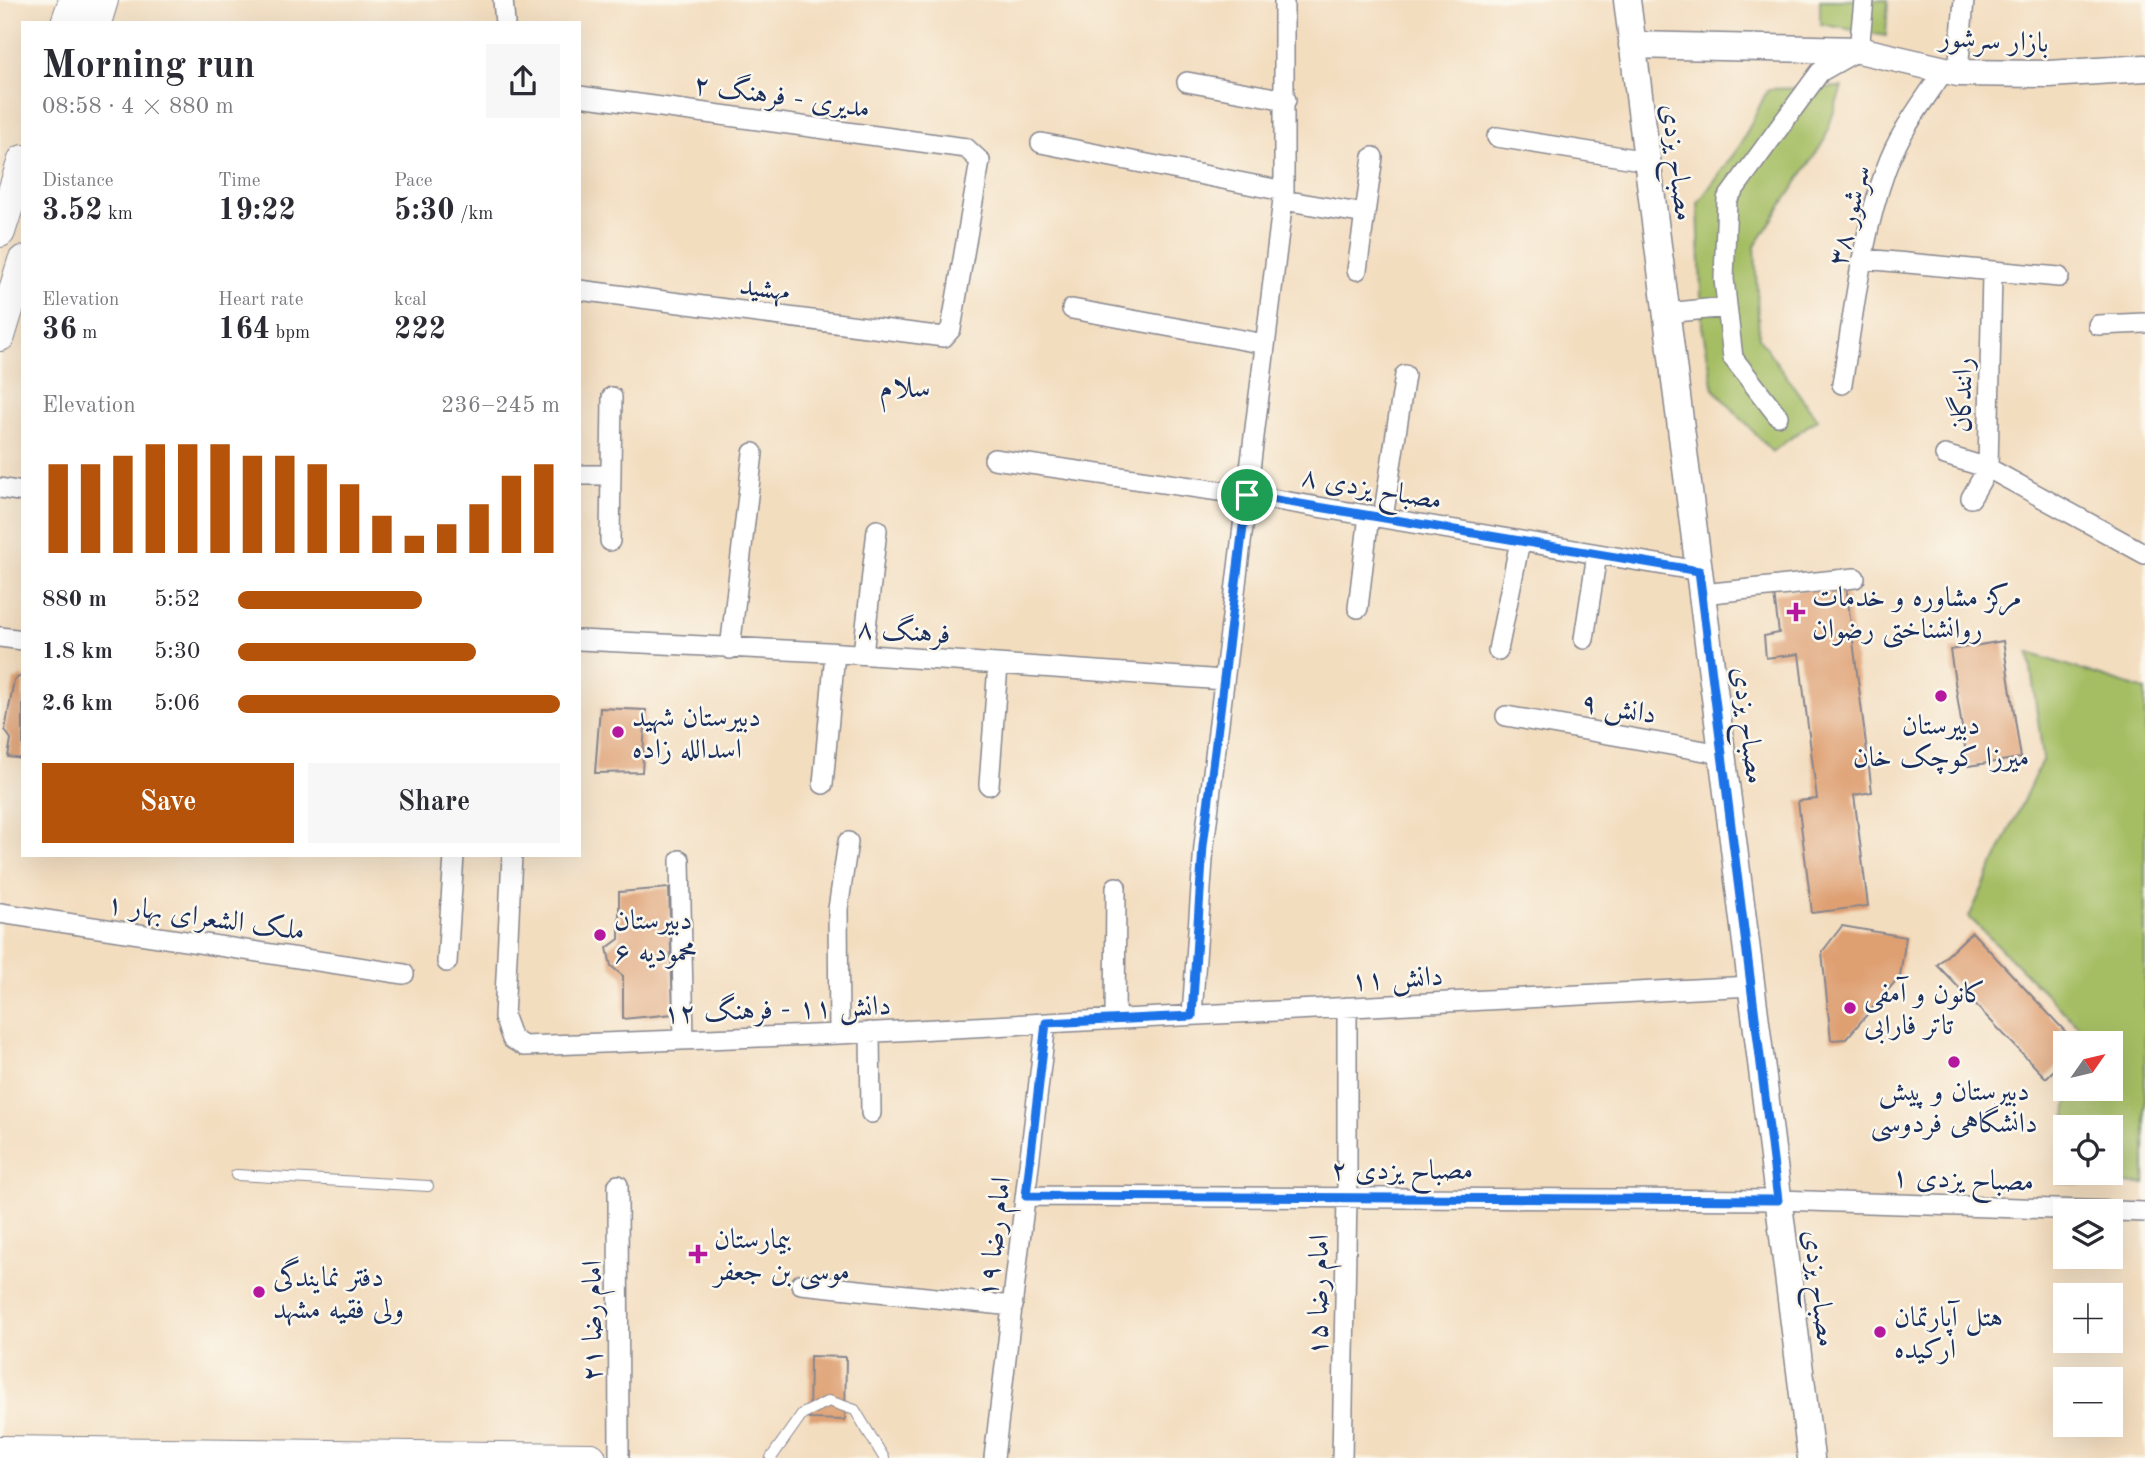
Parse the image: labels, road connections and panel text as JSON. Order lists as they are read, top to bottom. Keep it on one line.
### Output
{"streets":{"main road":["بازار سرشور","مصباح یزدی"],"street":["مدیری - فرهنگ ۲","سرشور ۳۸","مهشید","رانندگان","مصباح یزدی ۸","فرهنگ ۸","دانش ۹","ملک الشعرای بهار ۱","دانش ۱۱","دانش ۱۱ - فرهنگ ۱۲","مصباح یزدی ۲","مصباح یزدی ۱","امام رضا ۱۹","امام رضا ۱۵","امام رضا ۲۱"]},"crossings":[["بازار سرشور","مصباح یزدی"],["بازار سرشور","سرشور ۳۸"],["مدیری - فرهنگ ۲","مهشید"],["مصباح یزدی","مصباح یزدی ۸"],["مصباح یزدی","دانش ۹"],["مصباح یزدی","دانش ۱۱"],["مصباح یزدی","مصباح یزدی ۲"],["مصباح یزدی","مصباح یزدی ۱"],["دانش ۱۱","دانش ۱۱ - فرهنگ ۱۲"],["دانش ۱۱","امام رضا ۱۹"],["دانش ۱۱","امام رضا ۱۵"],["دانش ۱۱ - فرهنگ ۱۲","امام رضا ۱۹"],["مصباح یزدی ۲","مصباح یزدی ۱"],["مصباح یزدی ۲","امام رضا ۱۹"],["مصباح یزدی ۲","امام رضا ۱۵"]],"districts":["سلام"],"places":{"health":["مرکز مشاوره و خدمات روانشناختی رضوان","بیمارستان موسی بن جعفر"],"other":["دبیرستان میرزا کوچک خان","دبیرستان شهید اسدالله زاده","دبیرستان محمودیه ۶","کانون و آمفی تاتر فارابی","دبیرستان و پیش دانشگاهی فردوسی","دفتر نمایندگی ولی فقیه مشهد","هتل آپارتمان ارکیده"]},"north":"top right","page":{"heading":["Morning run","08:58 · 4 × 880 m"],"stats":[["Distance","3.52 km"],["Time","19:22"],["Pace","5:30 /km"],["Elevation","36 m"],["Heart rate","164 bpm"],["kcal","222"]],"chart":["Elevation","236–245 m"],"list":[{"name":"880 m","note":"5:52"},{"name":"1.8 km","note":"5:30"},{"name":"2.6 km","note":"5:06"}],"buttons":["Save","Share"],"map_buttons":["+","−"]}}
